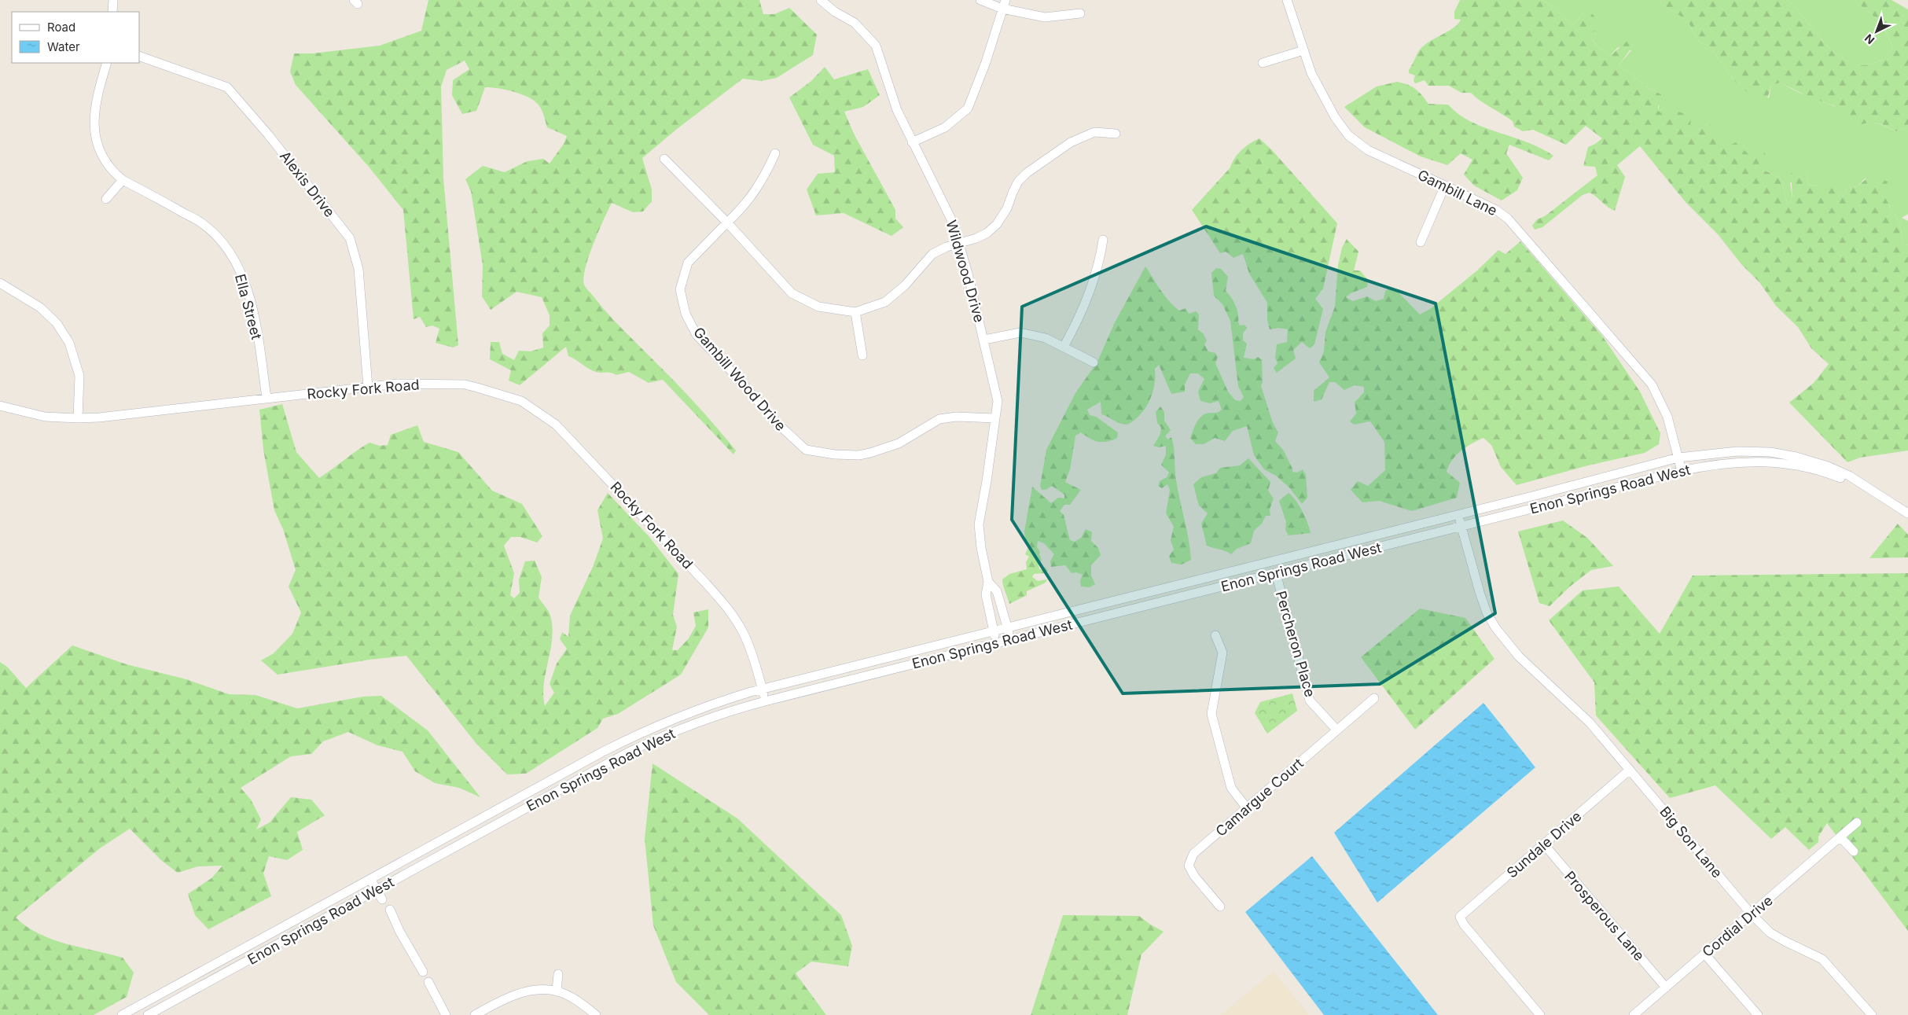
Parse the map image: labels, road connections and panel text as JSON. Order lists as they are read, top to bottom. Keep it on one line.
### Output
{"streets":{"street":["Alexis Drive","Gambill Lane","Wildwood Drive","Ella Street","Gambill Wood Drive","Rocky Fork Road","Enon Springs Road West","Percheron Place","Camargue Court","Big Son Lane","Sundale Drive","Prosperous Lane","Cordial Drive"]},"crossings":[["Alexis Drive","Rocky Fork Road"],["Gambill Lane","Enon Springs Road West"],["Wildwood Drive","Gambill Wood Drive"],["Wildwood Drive","Enon Springs Road West"],["Ella Street","Rocky Fork Road"],["Rocky Fork Road","Enon Springs Road West"],["Enon Springs Road West","Percheron Place"],["Enon Springs Road West","Big Son Lane"],["Percheron Place","Camargue Court"],["Big Son Lane","Sundale Drive"],["Big Son Lane","Cordial Drive"],["Sundale Drive","Prosperous Lane"],["Prosperous Lane","Cordial Drive"]],"legend":["Road","Water"],"north":"bottom left"}
